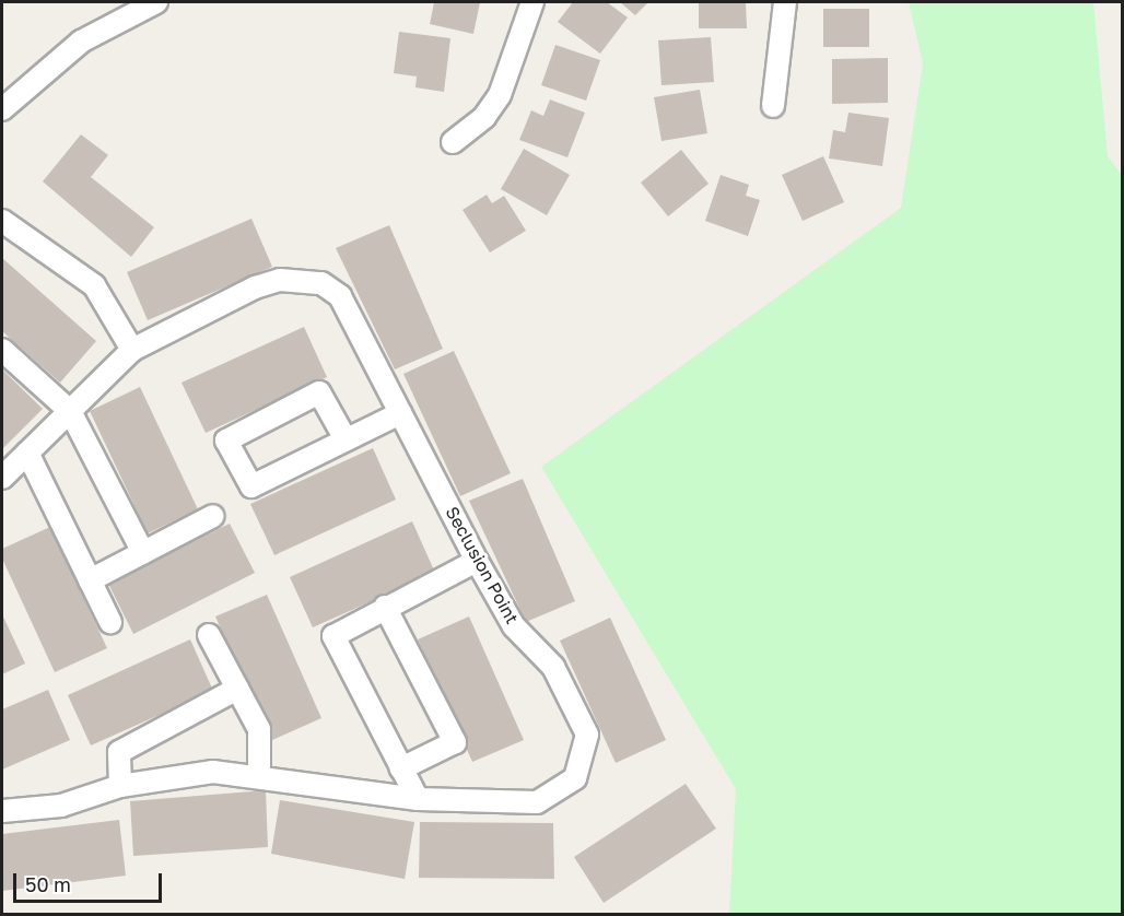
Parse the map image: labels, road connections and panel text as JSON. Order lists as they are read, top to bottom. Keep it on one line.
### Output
{"streets":{"street":["Seclusion Point"]},"scale_bar":"50 m"}
